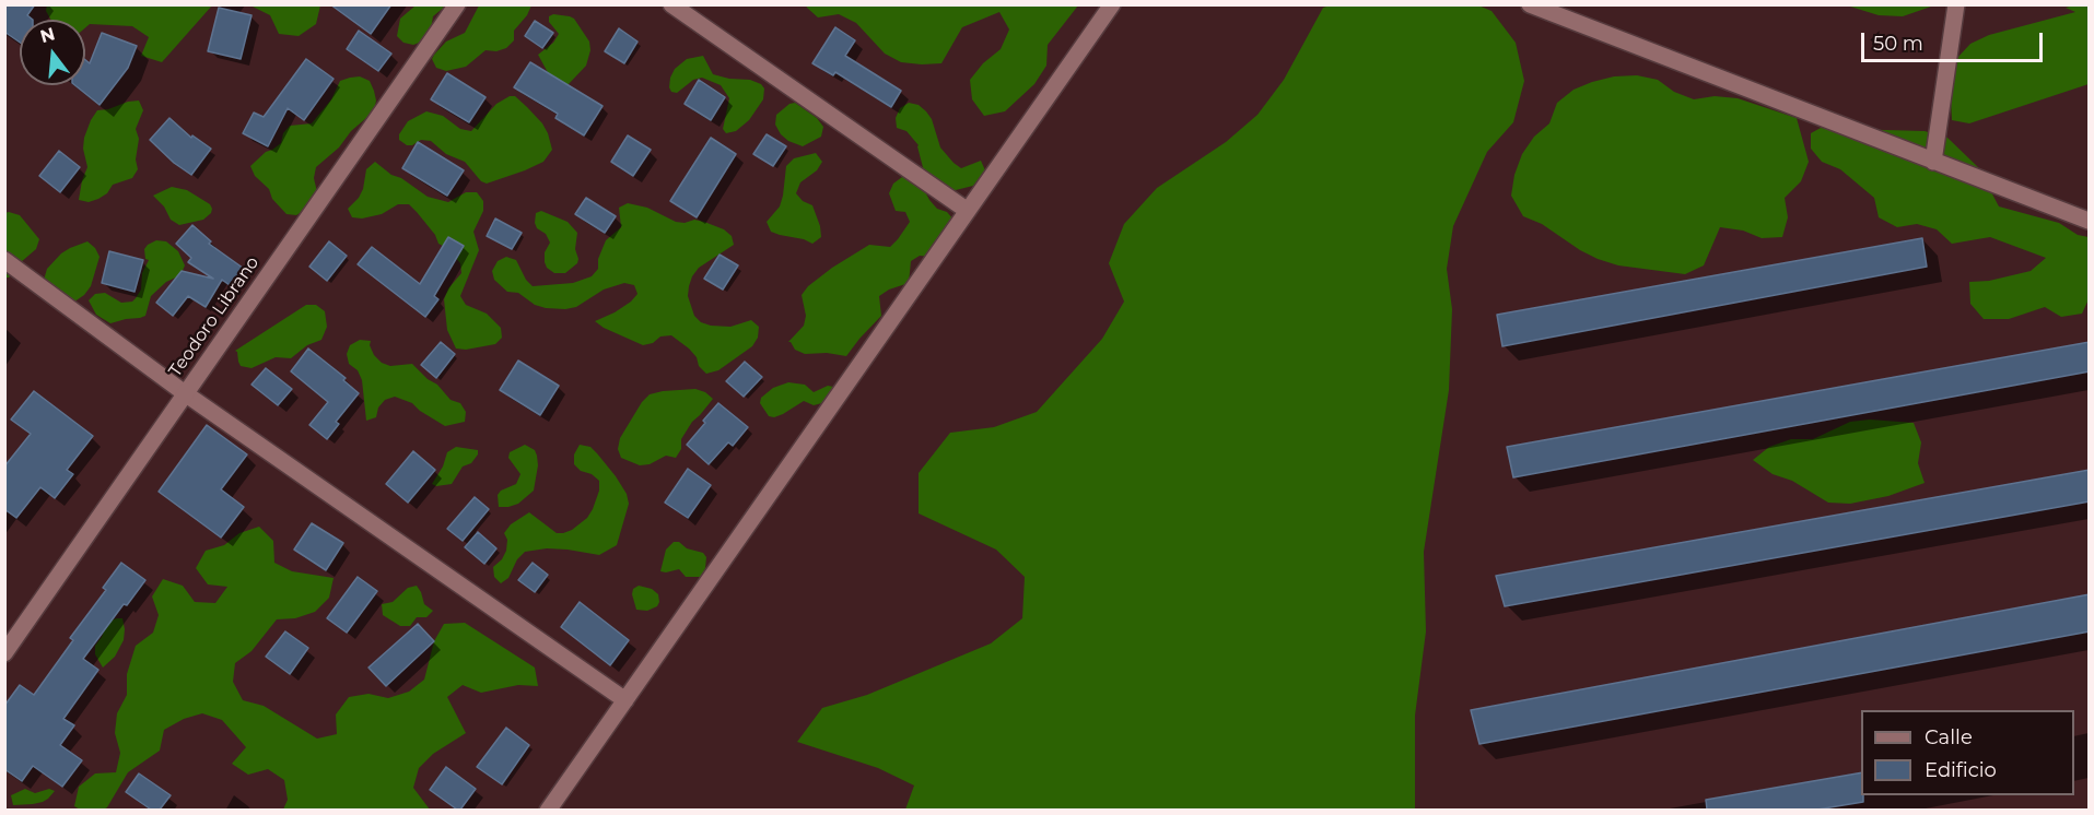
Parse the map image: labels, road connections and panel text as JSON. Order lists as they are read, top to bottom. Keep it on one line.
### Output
{"streets":{"street":["Teodoro Librano"]},"legend":["Calle","Edificio"],"scale_bar":"50 m","north":"top"}
